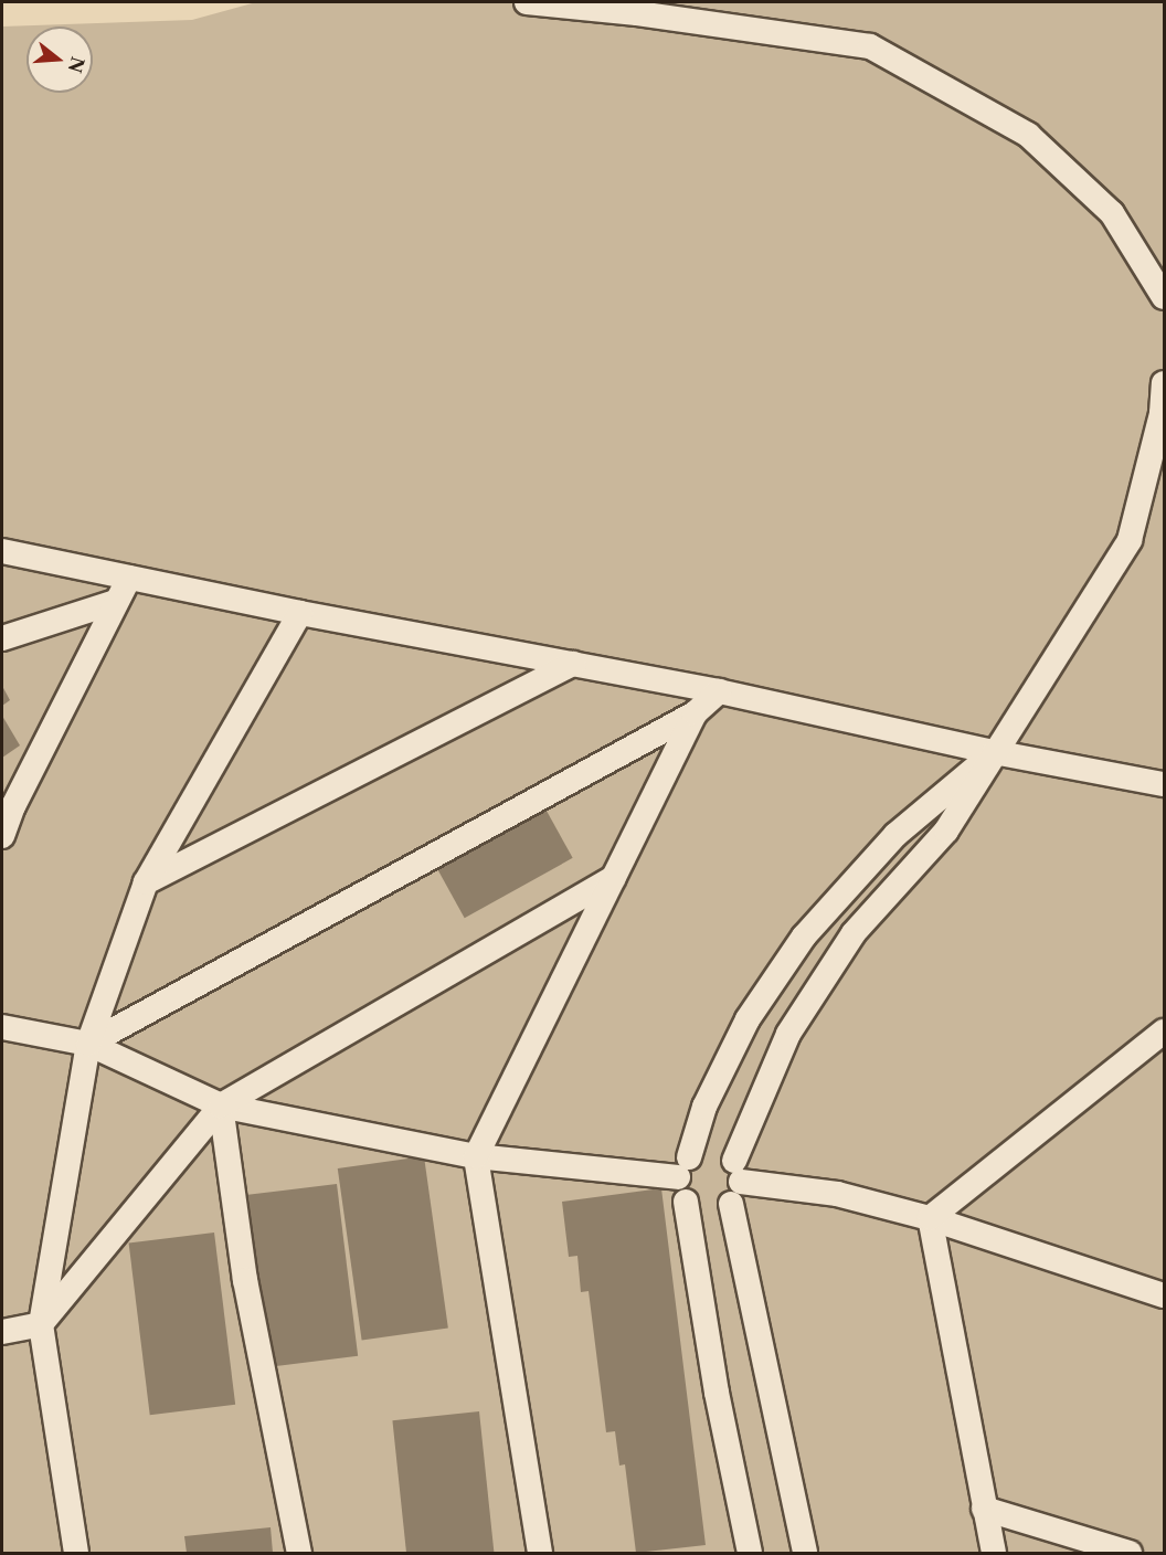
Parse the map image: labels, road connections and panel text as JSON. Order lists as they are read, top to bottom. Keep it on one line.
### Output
{"north":"right"}
